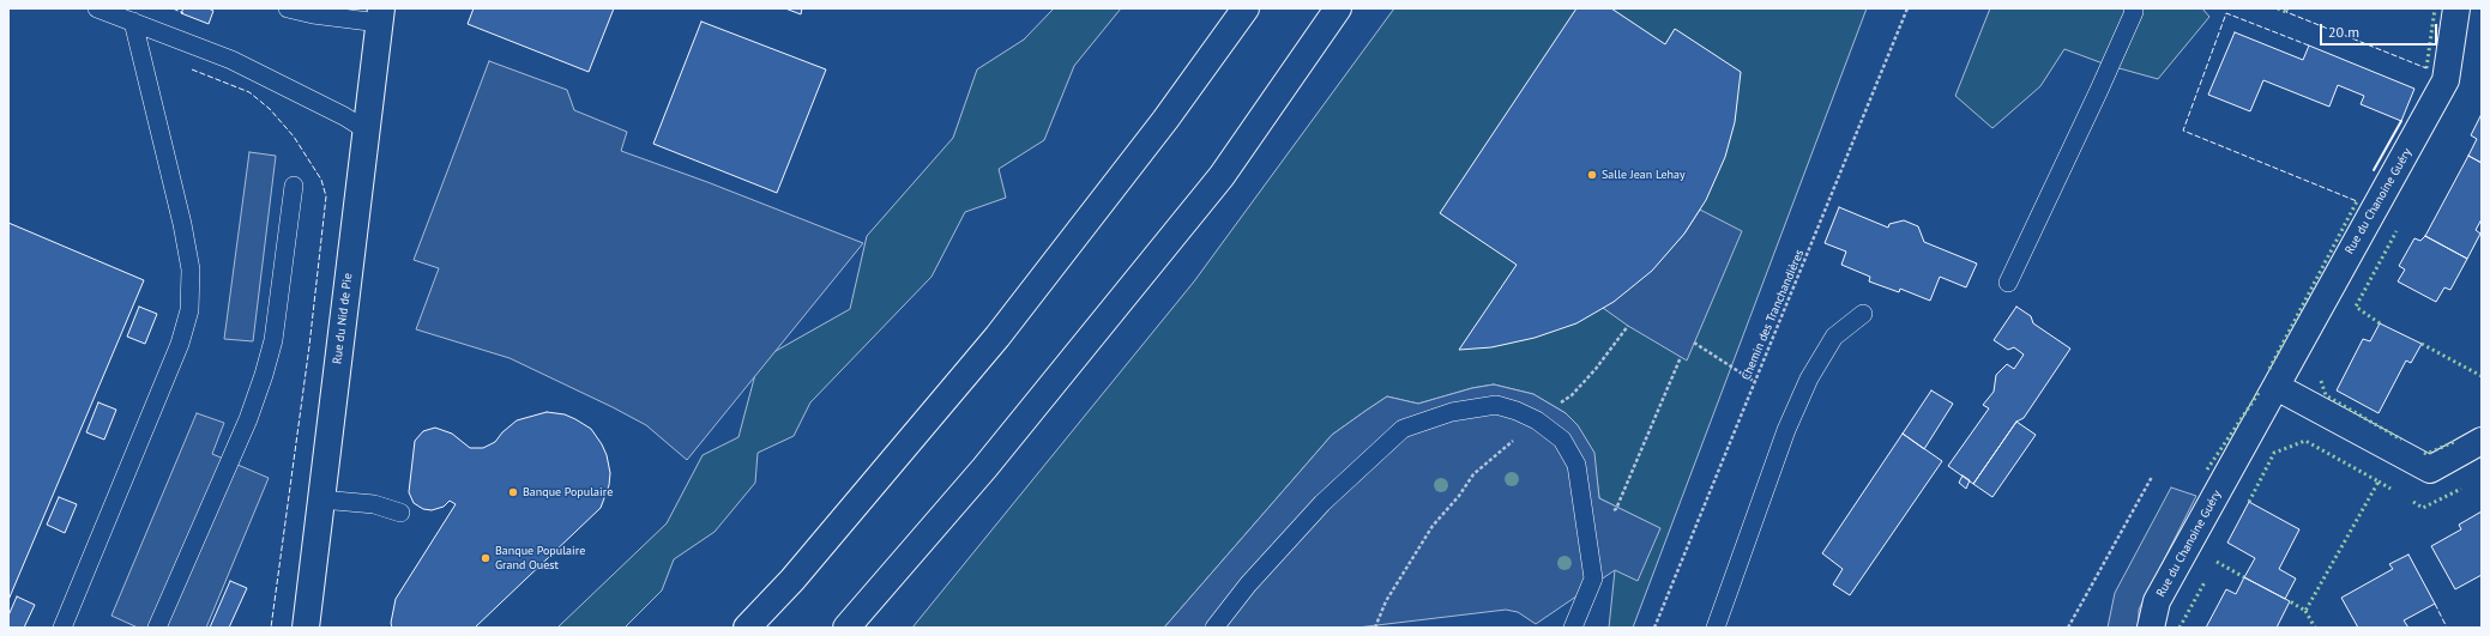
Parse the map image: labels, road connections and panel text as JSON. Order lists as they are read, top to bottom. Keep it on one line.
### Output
{"streets":{"main road":["Rue du Chanoine Guéry","Rue du Nid de Pie"],"path":["Chemin des Tranchandières"]},"places":["Salle Jean Lehay","Banque Populaire","Banque Populaire Grand Ouest"],"scale_bar":"20 m"}
